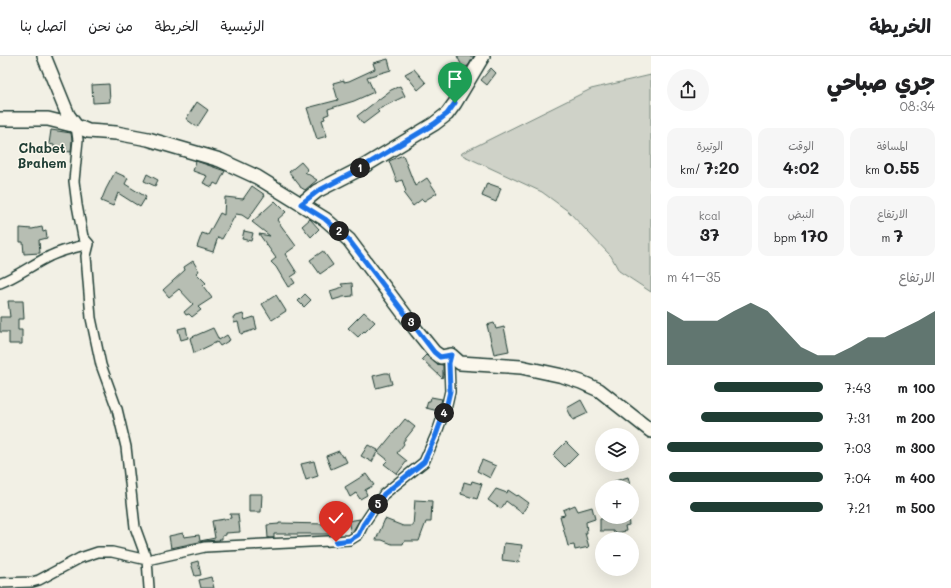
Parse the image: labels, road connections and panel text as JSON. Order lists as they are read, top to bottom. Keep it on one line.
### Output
{"districts":["Chabet Brahem"],"page":{"header":"الخريطة","nav":["الرئيسية","الخريطة","من نحن","اتصل بنا"],"heading":["جري صباحي","08:34"],"stats":[["المسافة","0.55 km"],["الوقت","4:02"],["الوتيرة","7:20 /km"],["الارتفاع","7 m"],["النبض","170 bpm"],["kcal","37"]],"pins":["1","2","3","4","5"],"chart":["الارتفاع","35–41 m"],"list":[{"name":"100 m","note":"7:43"},{"name":"200 m","note":"7:31"},{"name":"300 m","note":"7:03"},{"name":"400 m","note":"7:04"},{"name":"500 m","note":"7:21"}],"map_buttons":["+","−"]}}
